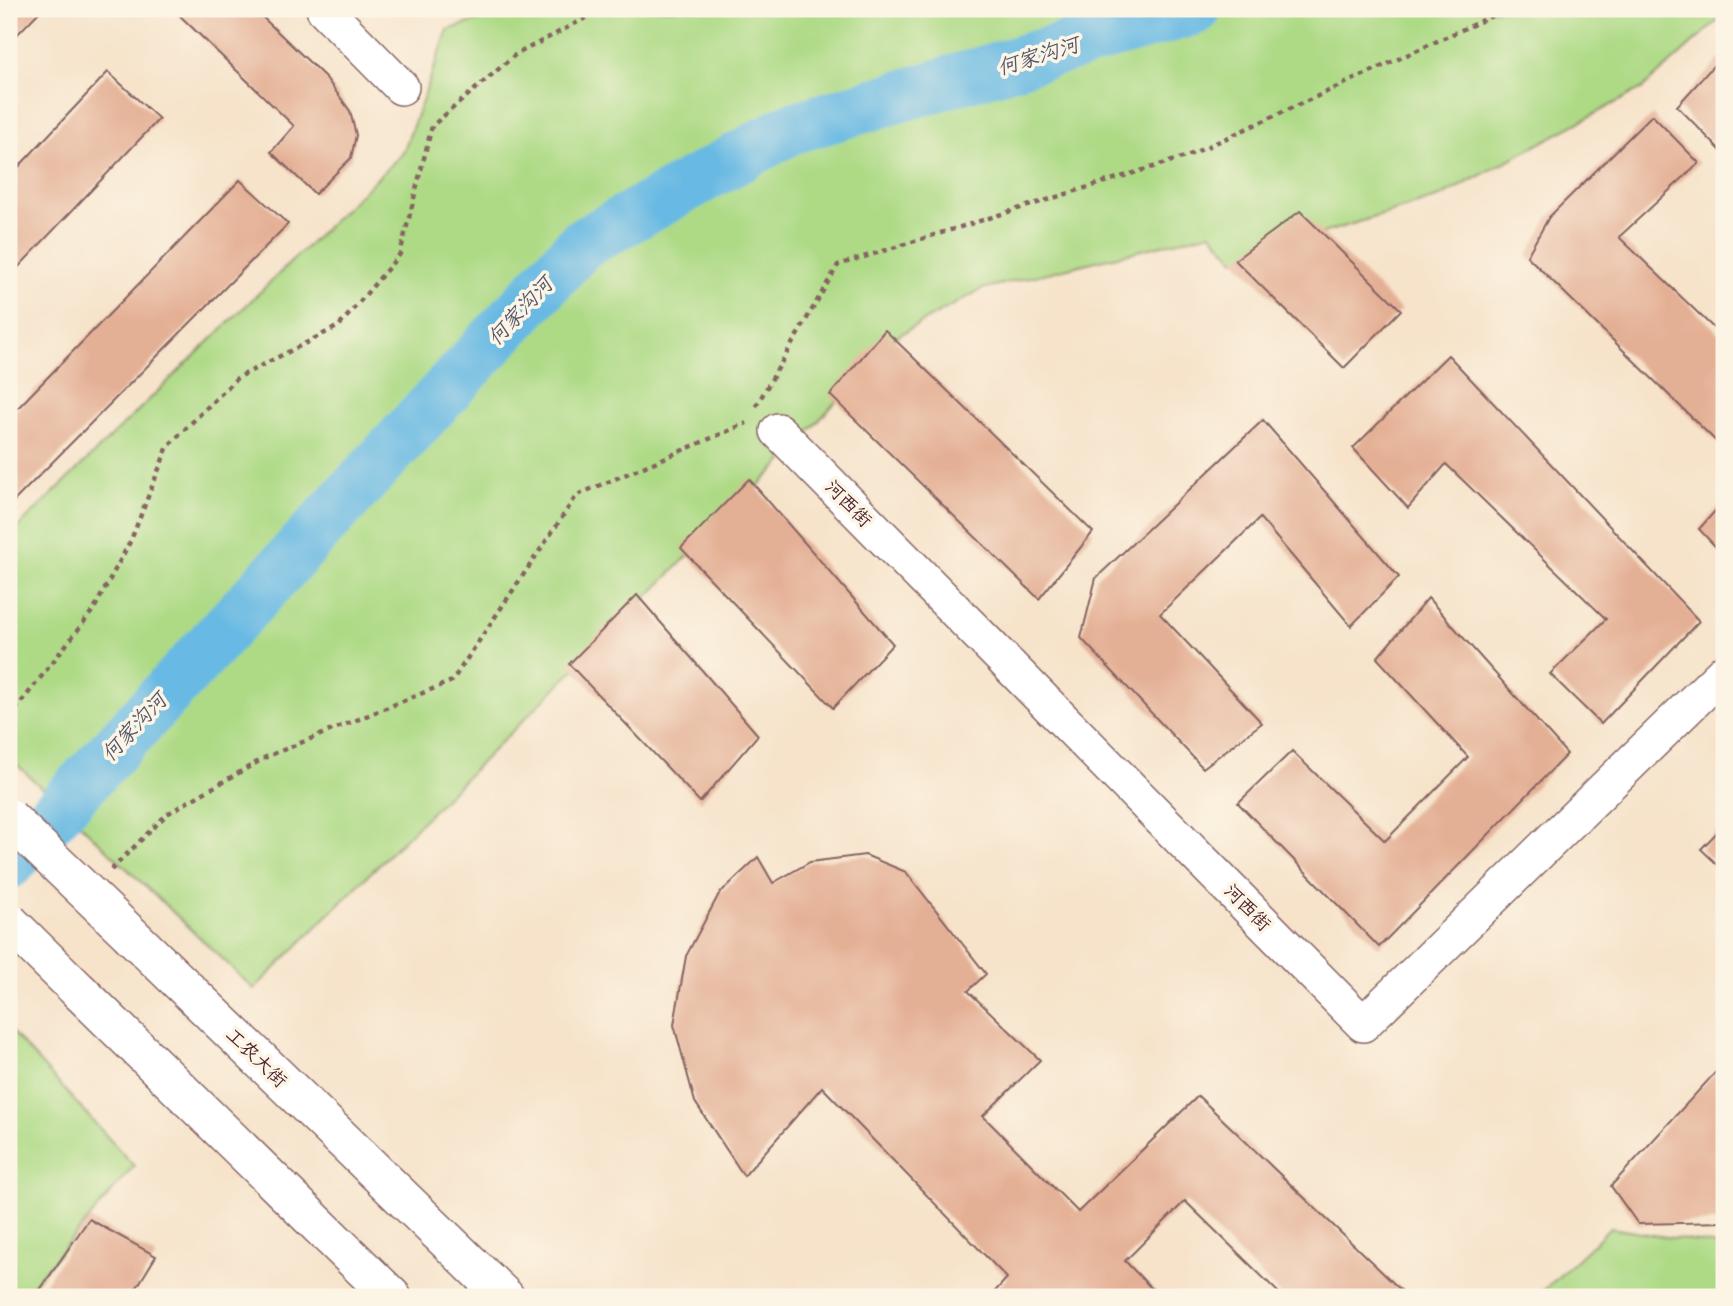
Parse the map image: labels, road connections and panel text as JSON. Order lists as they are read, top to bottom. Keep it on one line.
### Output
{"streets":{"main road":["工农大街"],"street":["河西街"]},"water":["何家沟河"]}
